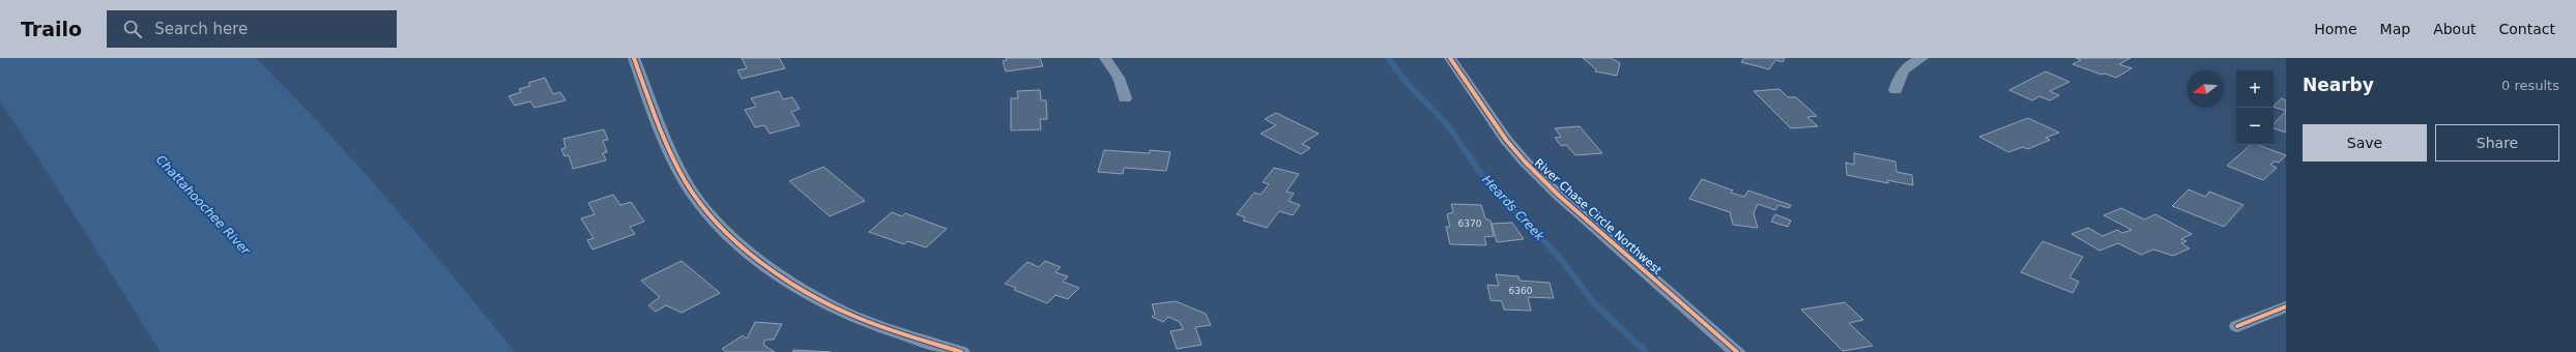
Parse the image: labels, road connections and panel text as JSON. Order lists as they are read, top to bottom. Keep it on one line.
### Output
{"streets":{"street":["River Chase Circle Northwest"]},"water":["Chattahoochee River","Heards Creek"],"house_numbers":["6370","6360"],"north":"left","page":{"header":"Trailo","search":"Search here","nav":["Home","Map","About","Contact"],"heading":["Nearby","0 results"],"map_buttons":["+","−"],"buttons":["Save","Share"]}}
